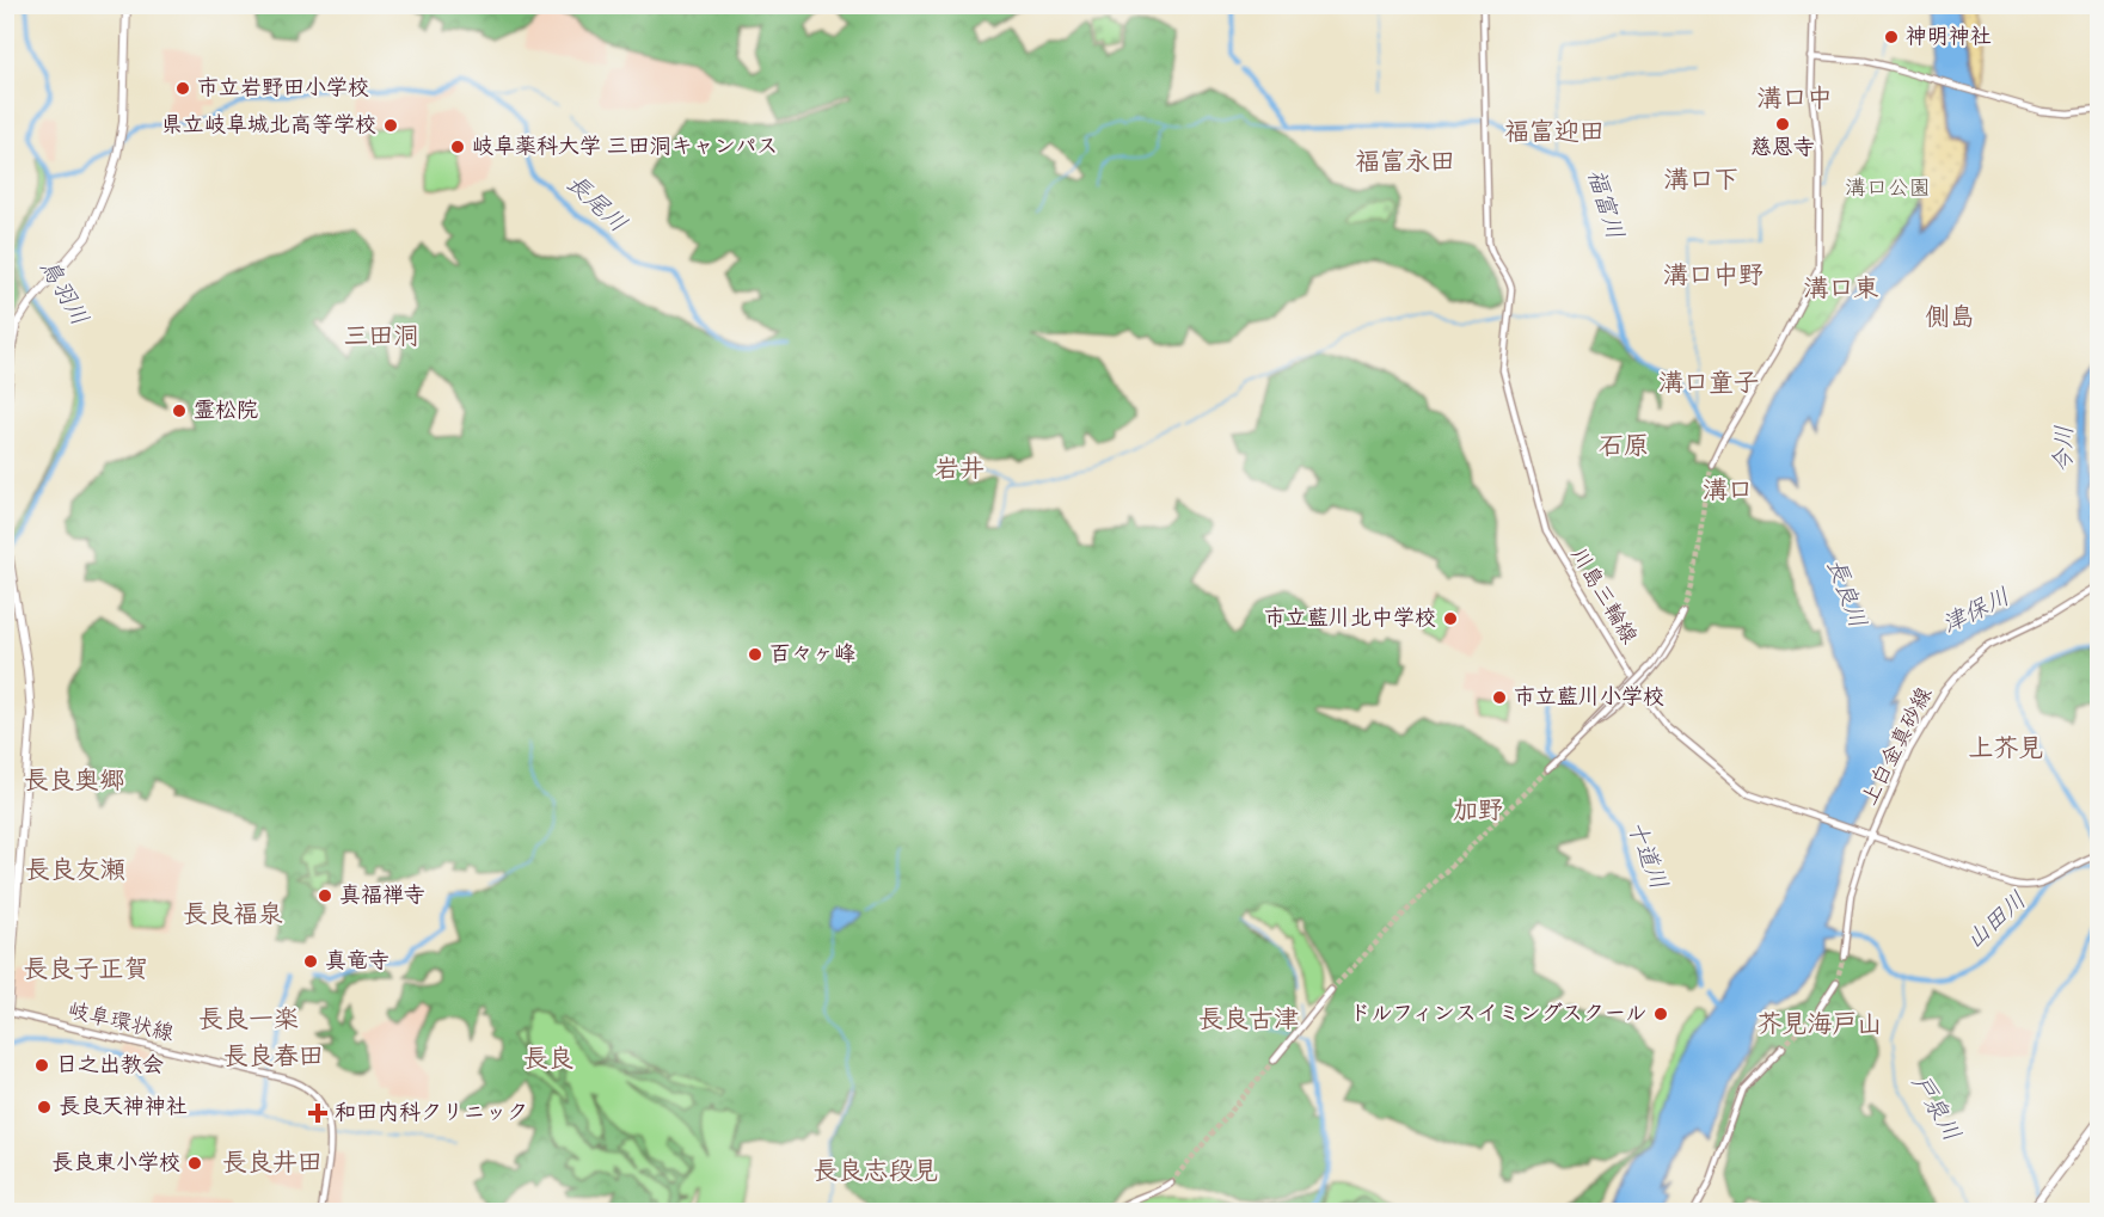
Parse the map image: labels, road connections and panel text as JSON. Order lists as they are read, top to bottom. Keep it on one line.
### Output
{"streets":{"main road":["川島三輪線","上白金真砂線","岐阜環状線"]},"crossings":[["川島三輪線","上白金真砂線"]],"districts":["溝口中","福富迎田","福富永田","溝口下","溝口中野","溝口東","側島","三田洞","溝口童子","石原","岩井","溝口","上芥見","長良奥郷","加野","長良友瀬","長良福泉","長良子正賀","長良一楽","長良古津","芥見海戸山","長良春田","長良","長良井田","長良志段見"],"water":["長尾川","福富川","鳥羽川","今川","長良川","津保川","十道川","山田川","戸泉川"],"parks":["溝口公園"],"places":{"other":["神明神社","市立岩野田小学校","慈恩寺","県立岐阜城北高等学校","岐阜薬科大学 三田洞キャンパス","霊松院","市立藍川北中学校","百々ヶ峰","市立藍川小学校","真福禅寺","真竜寺","ドルフィンスイミングスクール","日之出教会","長良天神神社","長良東小学校"],"health":["和田内科クリニック"]}}
